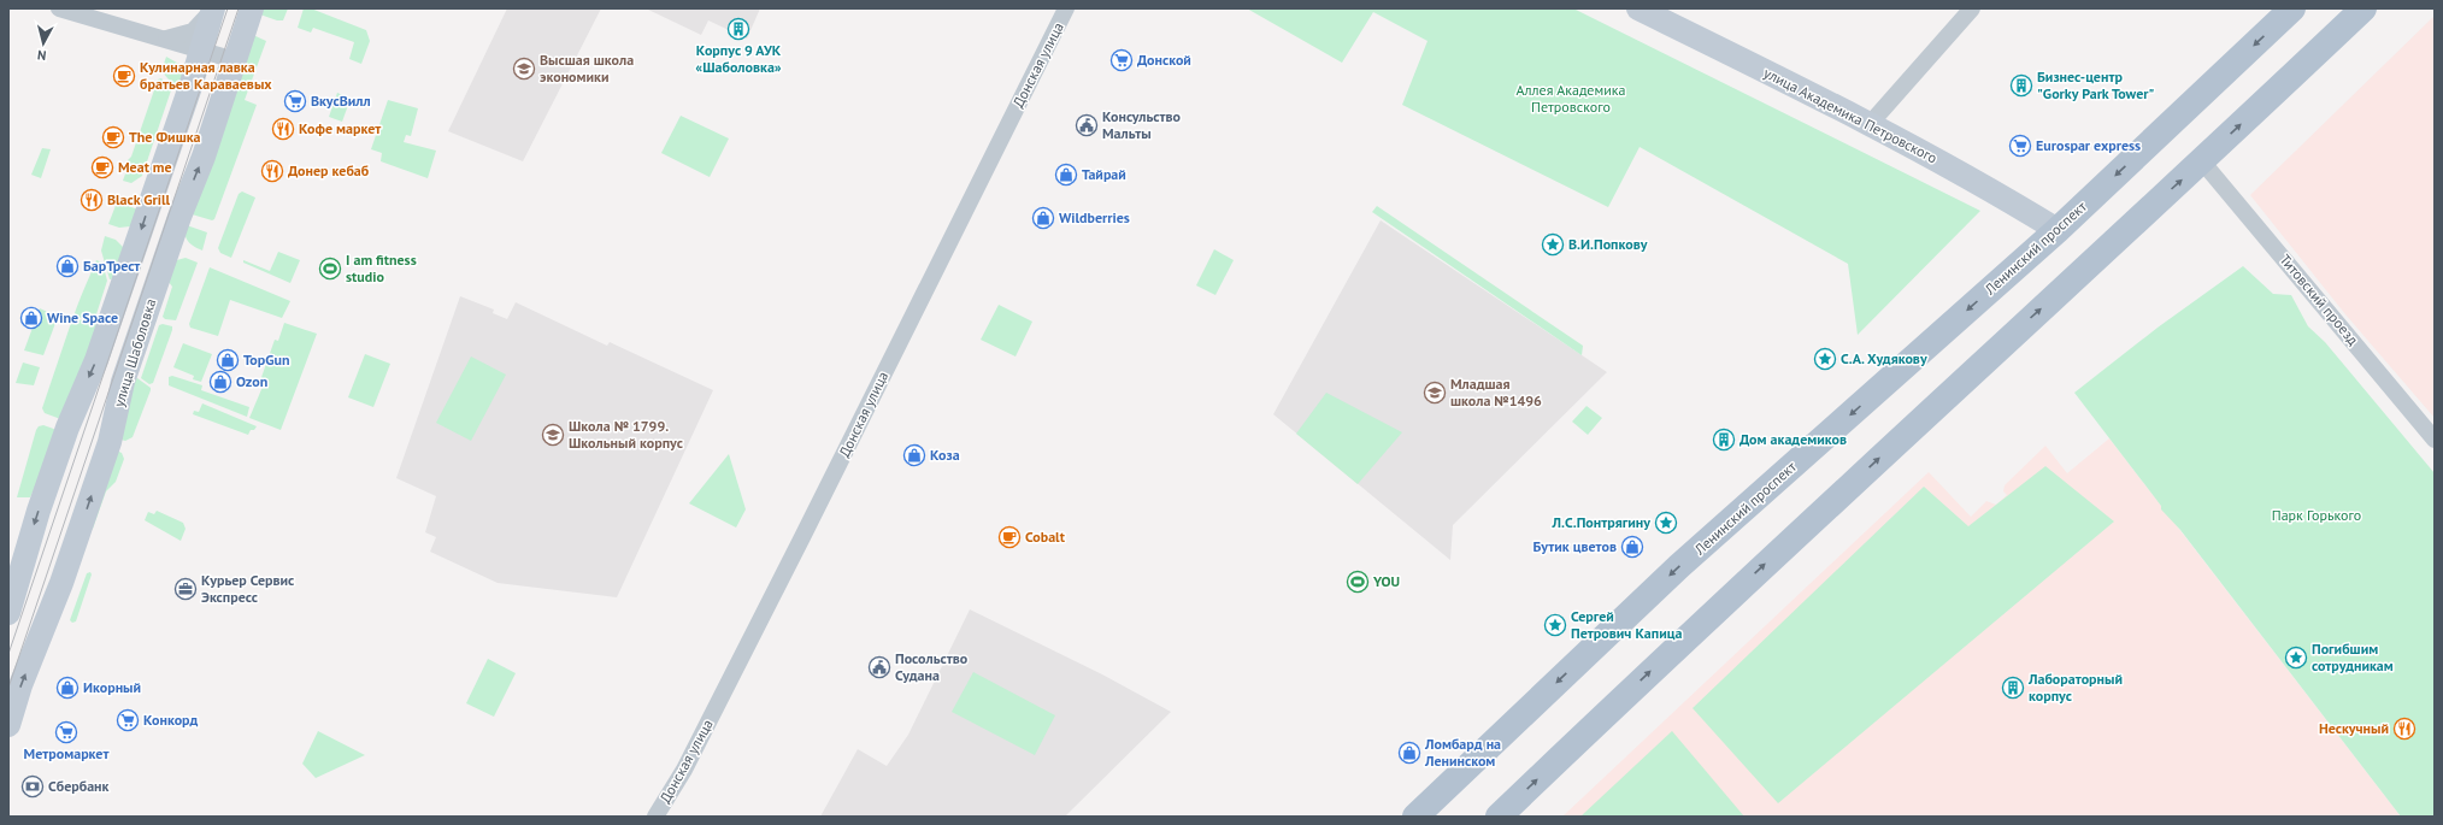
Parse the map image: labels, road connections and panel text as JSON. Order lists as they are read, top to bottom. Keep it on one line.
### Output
{"streets":{"main road":["улица Академика Петровского","Ленинский проспект","улица Шаболовка"],"street":["Донская улица","Титовский проезд"]},"crossings":[["улица Академика Петровского","Ленинский проспект"]],"parks":["Аллея Академика Петровского","Парк Горького"],"places":{"building":["Корпус 9 АУК «Шаболовка»","Бизнес-центр \"Gorky Park Tower\"","Дом академиков","Лабораторный корпус"],"supermarket":["Донской","ВкусВилл","Eurospar express","Конкорд","Метромаркет"],"school or university":["Высшая школа экономики","Младшая школа №1496","Школа № 1799. Школьный корпус"],"cafe":["Кулинарная лавка братьев Караваевых","The Фишка","Meat me","Cobalt"],"public building":["Консульство Мальты","Посольство Судана"],"restaurant":["Кофе маркет","Донер кебаб","Black Grill","Нескучный"],"shop":["Тайрай","Wildberries","БарТрест","Wine Space","TopGun","Ozon","Коза","Бутик цветов","Икорный","Ломбард на Ленинском"],"place":["В.И.Попкову","С.А. Худякову","Л.С.Понтрягину","Сергей Петрович Капица","Погибшим сотрудникам"],"sports":["I am fitness studio","YOU"],"office":["Курьер Сервис Экспресс"],"bank":["Сбербанк"]},"north":"bottom"}
